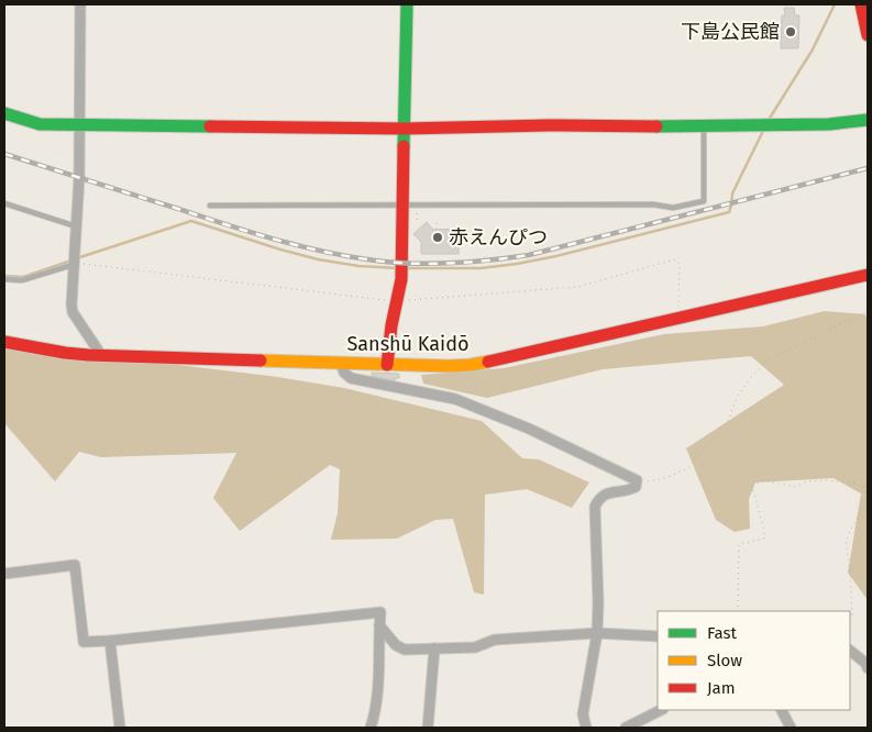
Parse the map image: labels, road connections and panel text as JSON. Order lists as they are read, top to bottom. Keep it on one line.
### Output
{"streets":{"street":["Sanshū Kaidō"]},"places":["下島公民館","赤えんぴつ"],"legend":["Fast","Slow","Jam"]}
